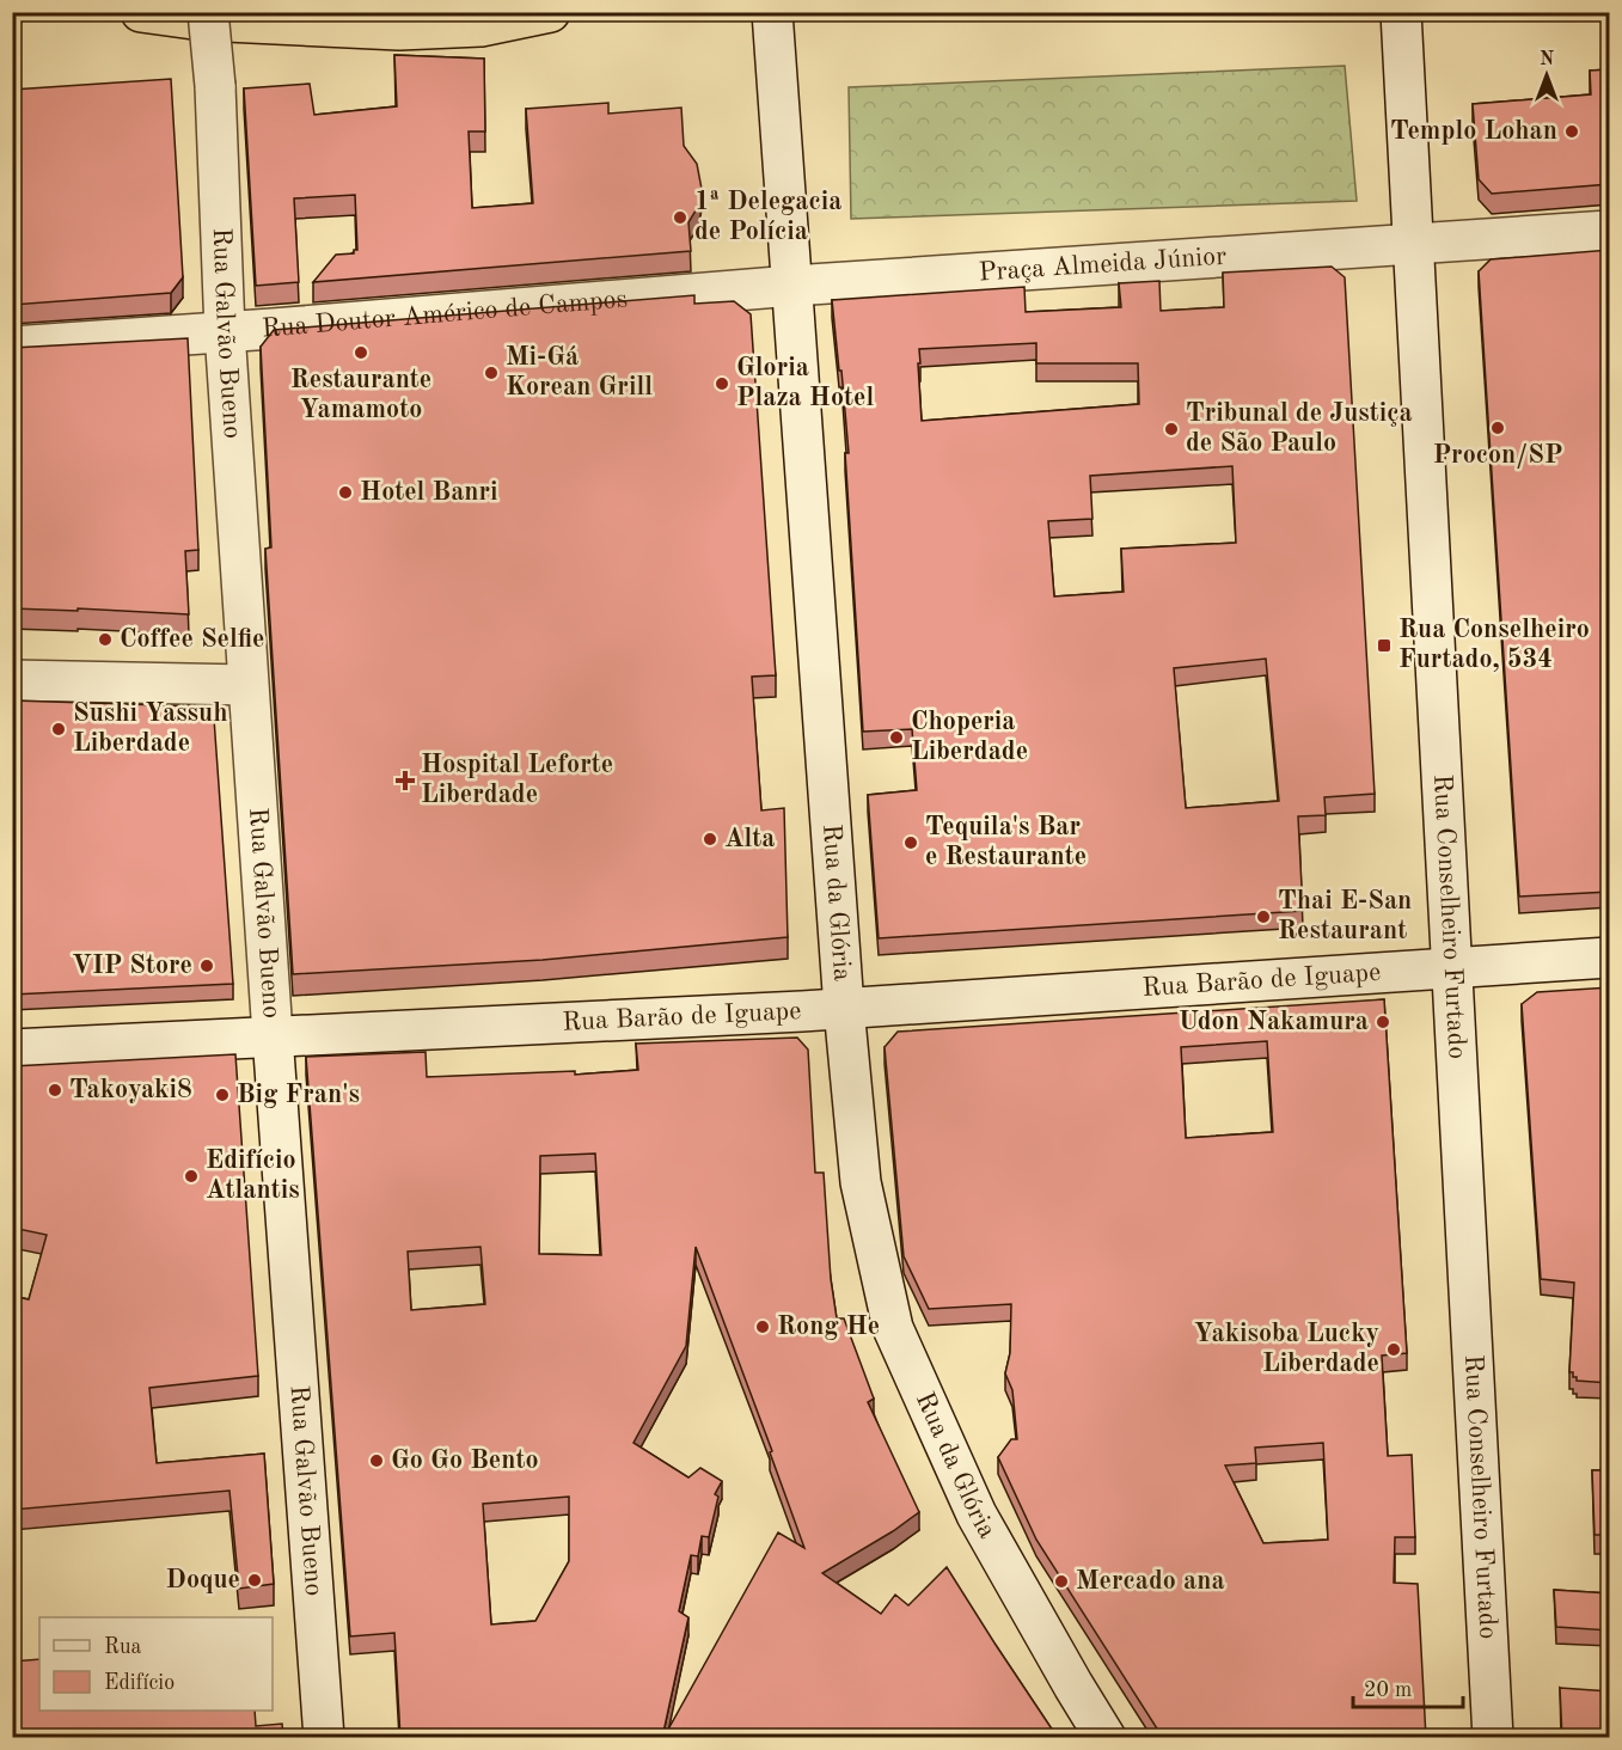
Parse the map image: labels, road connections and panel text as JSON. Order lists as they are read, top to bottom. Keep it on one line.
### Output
{"streets":{"street":["Praça Almeida Júnior","Rua Doutor Américo de Campos","Rua Galvão Bueno","Rua da Glória","Rua Conselheiro Furtado","Rua Barão de Iguape"]},"crossings":[["Praça Almeida Júnior","Rua Doutor Américo de Campos"],["Praça Almeida Júnior","Rua da Glória"],["Praça Almeida Júnior","Rua Conselheiro Furtado"],["Rua Doutor Américo de Campos","Rua Galvão Bueno"],["Rua Doutor Américo de Campos","Rua da Glória"],["Rua Galvão Bueno","Rua Barão de Iguape"],["Rua da Glória","Rua Barão de Iguape"],["Rua Conselheiro Furtado","Rua Barão de Iguape"]],"places":{"other":["Templo Lohan","1ª Delegacia de Polícia","Restaurante Yamamoto","Mi-Gá Korean Grill","Gloria Plaza Hotel","Procon/SP","Tribunal de Justiça de São Paulo","Hotel Banri","Coffee Selfie","Sushi Yassuh Liberdade","Choperia Liberdade","Alta","Tequila's Bar e Restaurante","Thai E-San Restaurant","VIP Store","Udon Nakamura","Takoyaki8","Big Fran's","Edifício Atlantis","Rong He","Yakisoba Lucky Liberdade","Go Go Bento","Doque","Mercado ana"],"transit":["Rua Conselheiro Furtado, 534"],"health":["Hospital Leforte Liberdade"]},"legend":["Rua","Edifício"],"scale_bar":"20 m","north":"top"}
